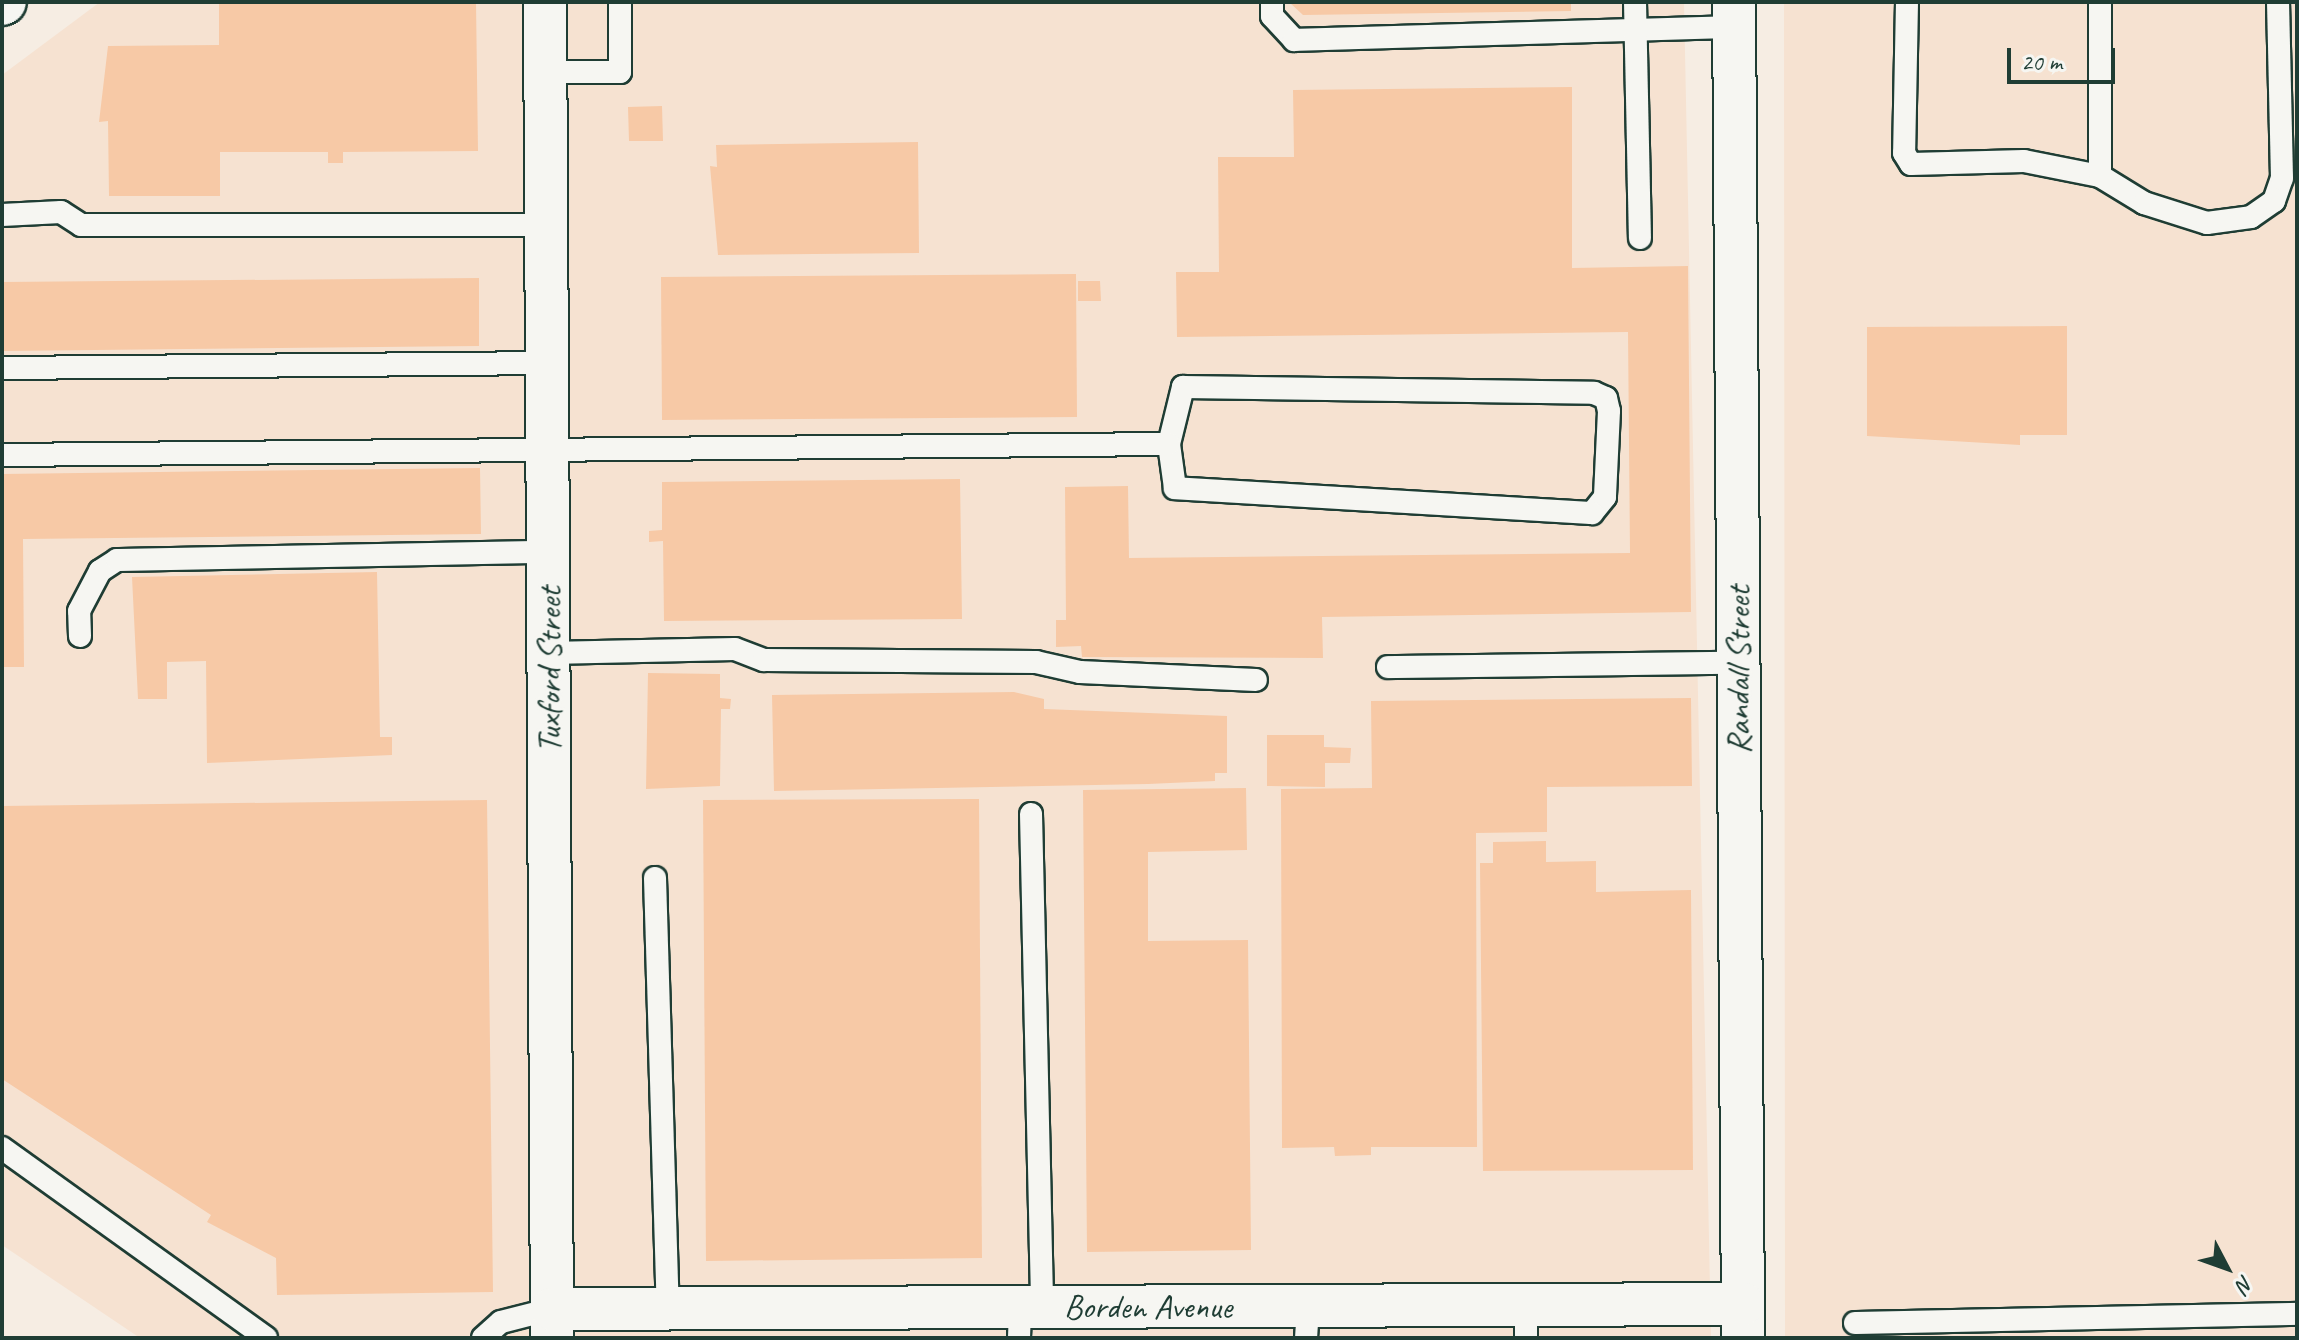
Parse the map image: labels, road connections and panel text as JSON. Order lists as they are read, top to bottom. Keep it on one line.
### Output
{"streets":{"street":["Tuxford Street","Randall Street","Borden Avenue"]},"crossings":[["Tuxford Street","Borden Avenue"],["Randall Street","Borden Avenue"]],"scale_bar":"20 m","north":"bottom right"}
